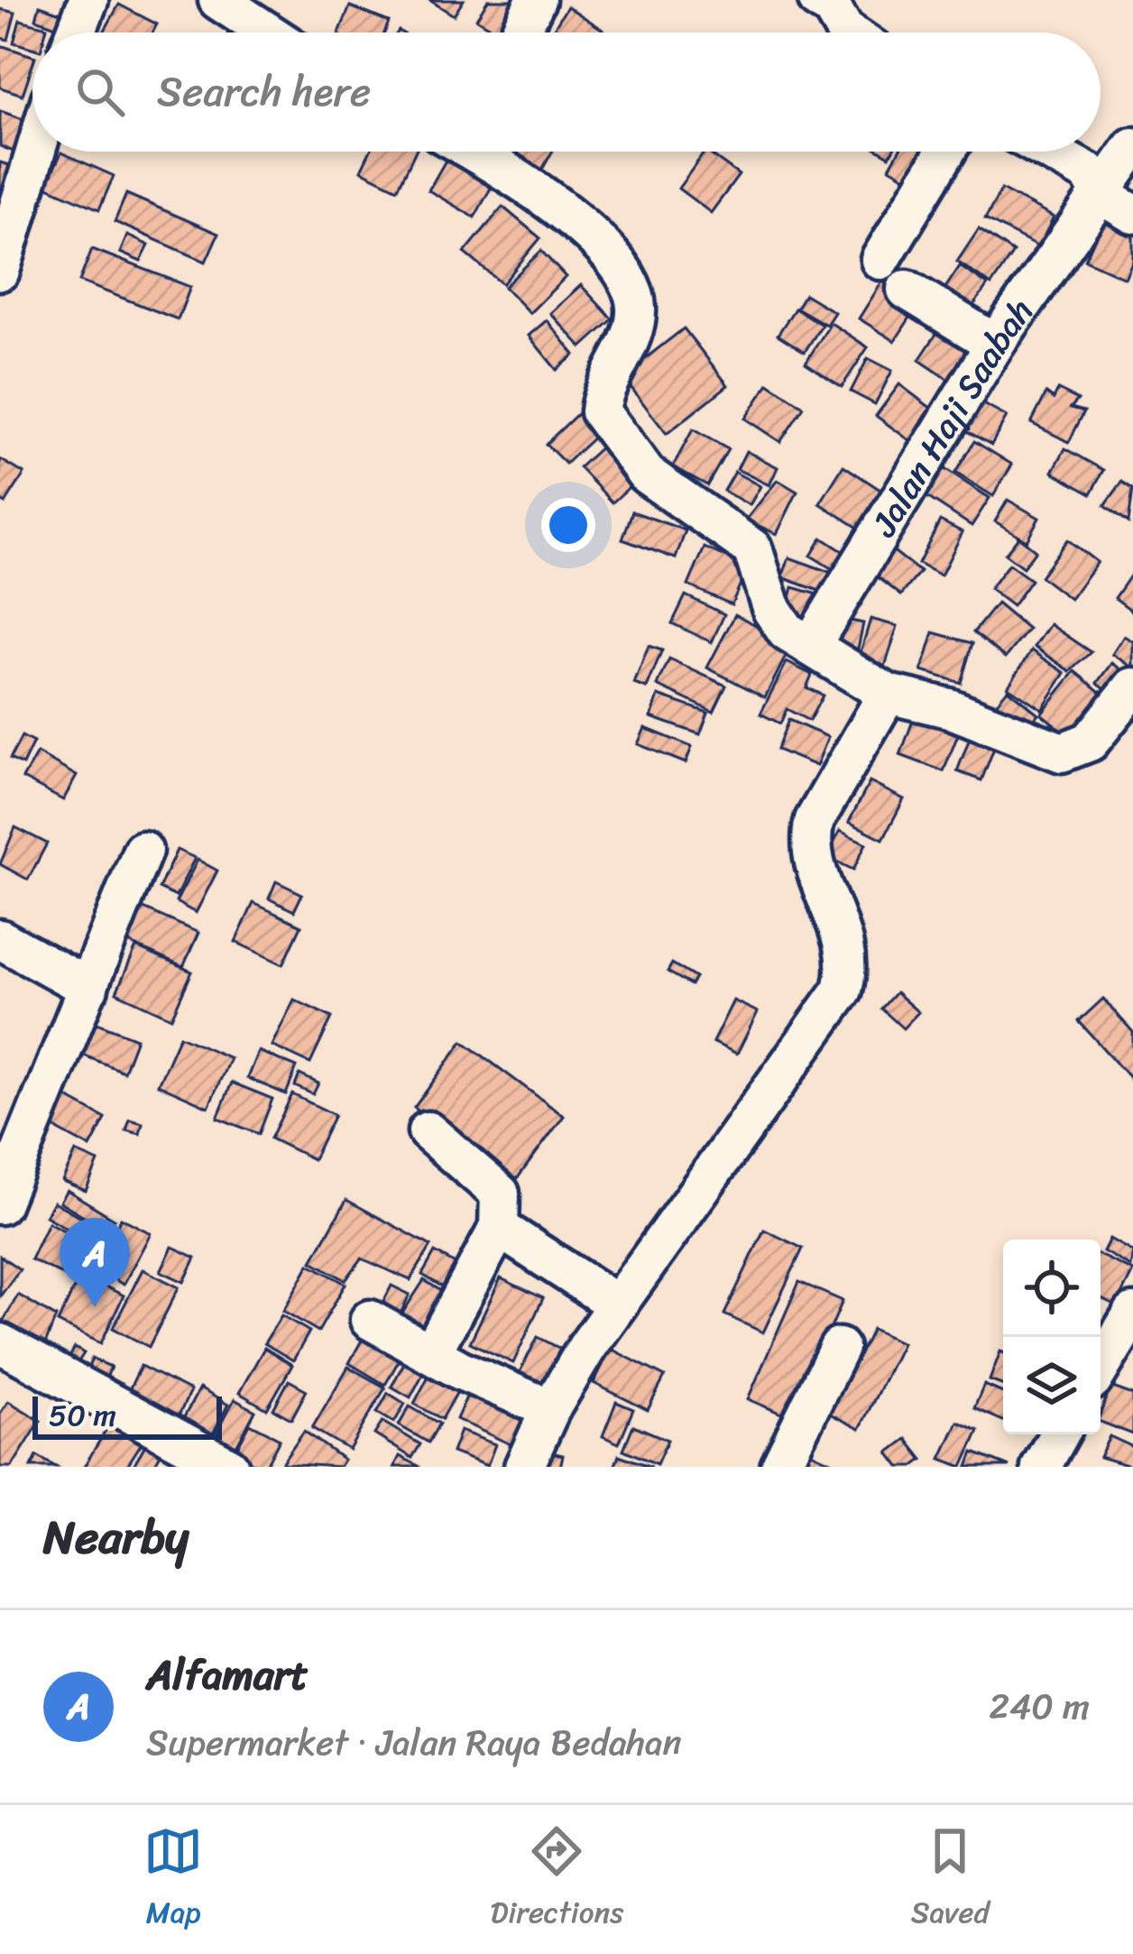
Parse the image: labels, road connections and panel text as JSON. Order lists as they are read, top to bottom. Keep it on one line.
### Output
{"streets":{"street":["Jalan Haji Saabah"]},"scale_bar":"50 m","page":{"search":"Search here","pins":"A","scale":"50 m","heading":"Nearby","list":[{"mark":"A","name":"Alfamart","note":"Supermarket · Jalan Raya Bedahan","value":"240 m"}],"nav":["Map","Directions","Saved"]}}
